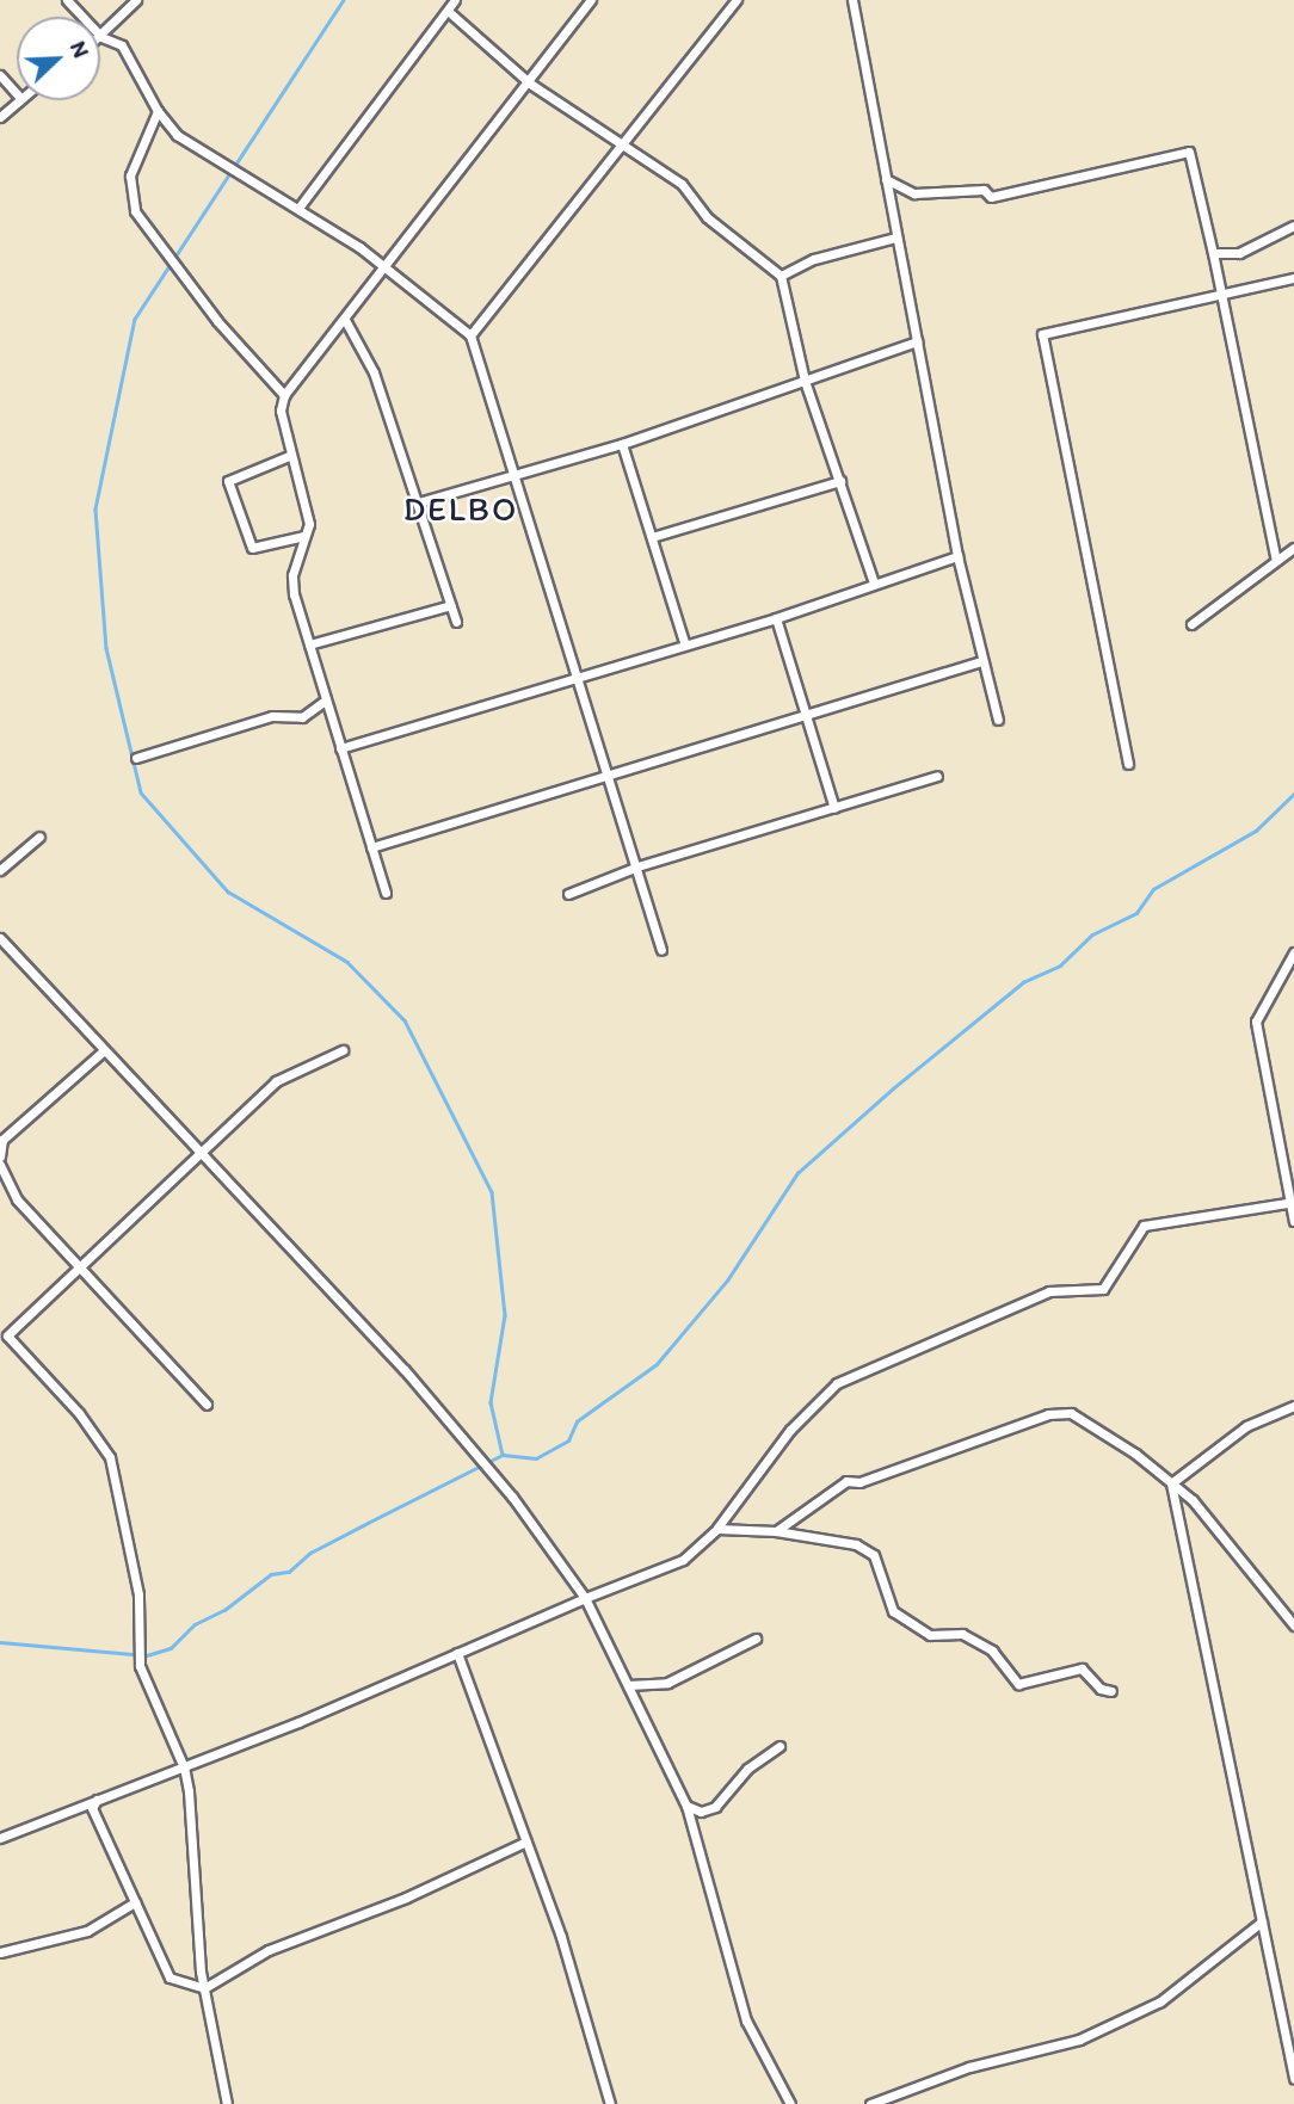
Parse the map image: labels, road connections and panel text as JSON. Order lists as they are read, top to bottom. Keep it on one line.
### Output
{"districts":["DELBO"],"north":"top right"}
